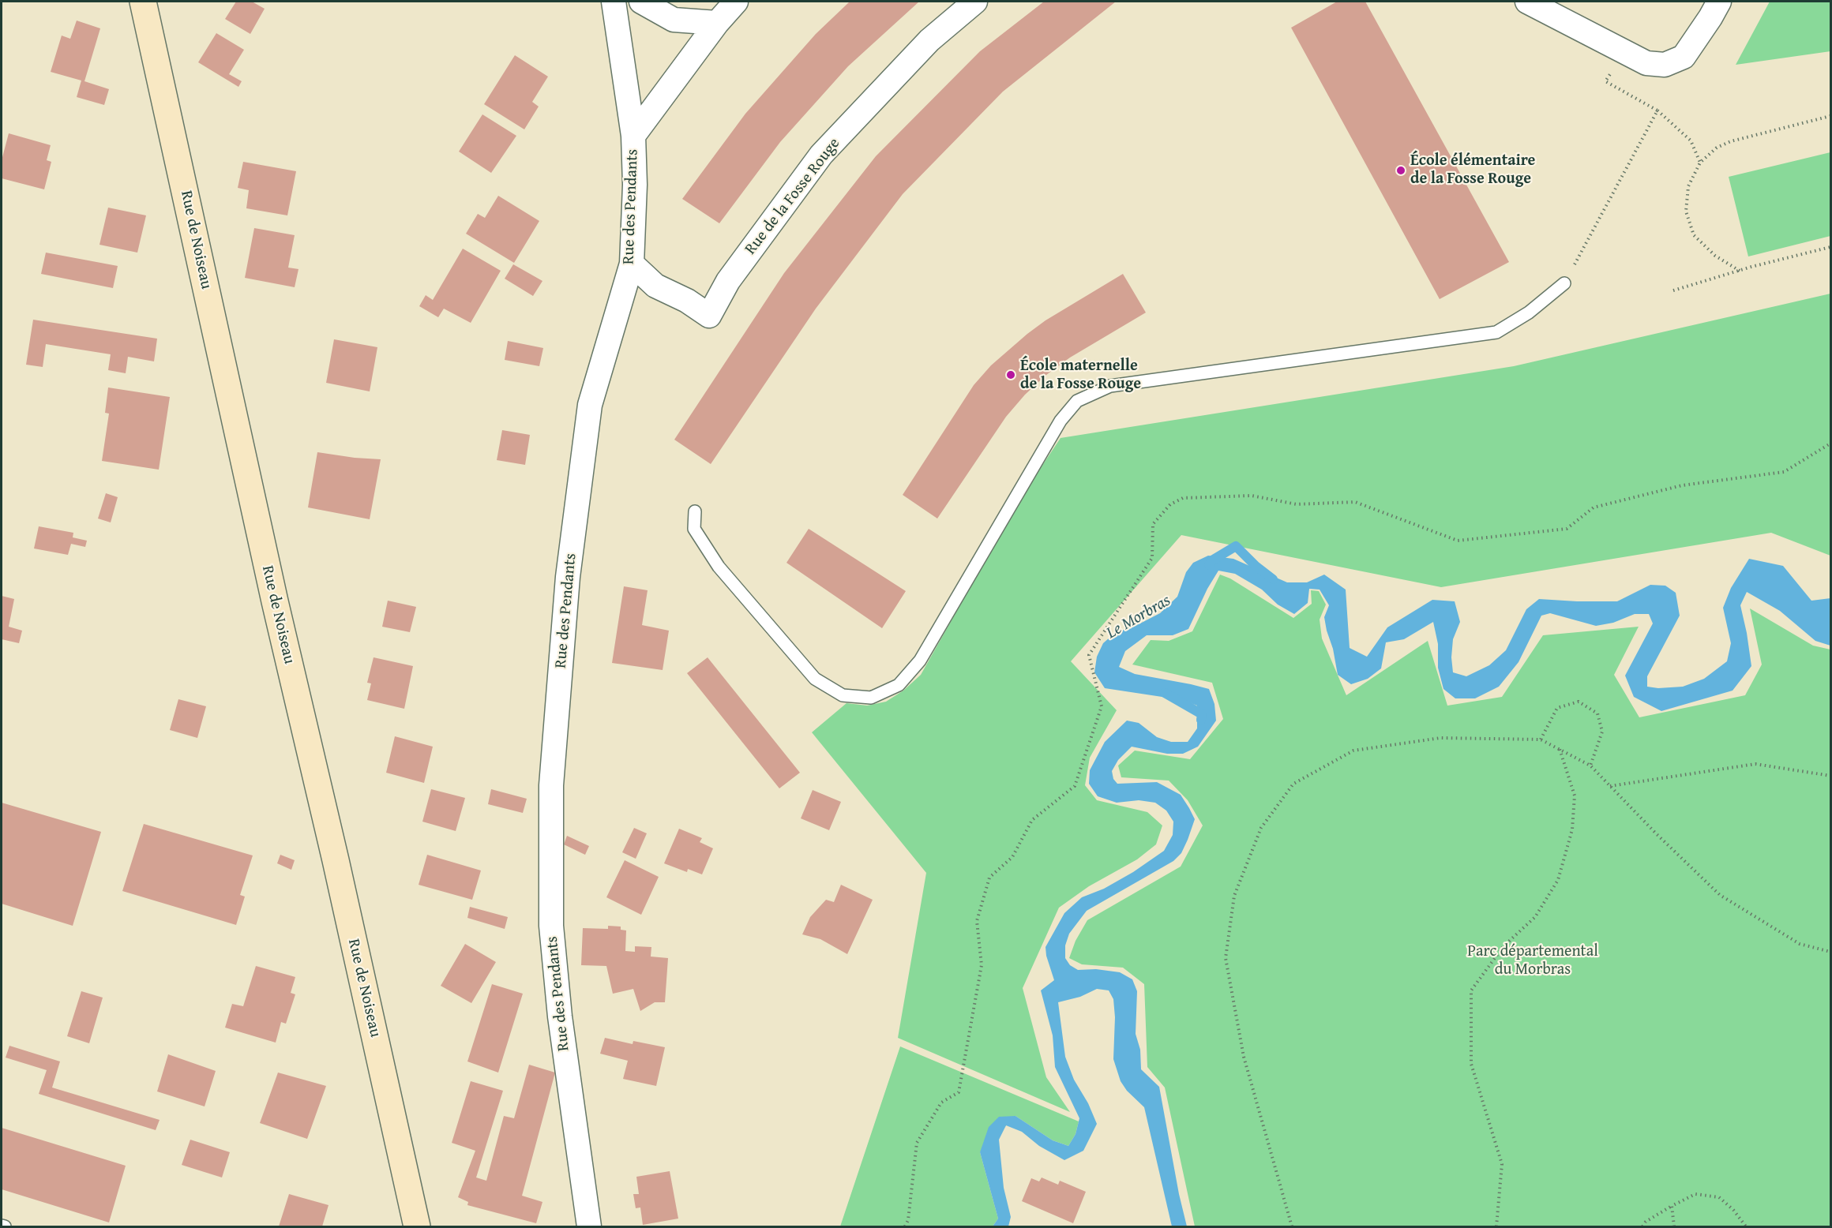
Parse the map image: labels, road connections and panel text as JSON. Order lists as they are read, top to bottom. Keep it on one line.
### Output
{"streets":{"street":["Rue de la Fosse Rouge","Rue des Pendants","Rue de Noiseau"]},"crossings":[["Rue de la Fosse Rouge","Rue des Pendants"]],"water":["Le Morbras"],"parks":["Parc départemental du Morbras"],"places":["École élémentaire de la Fosse Rouge","École maternelle de la Fosse Rouge"]}
